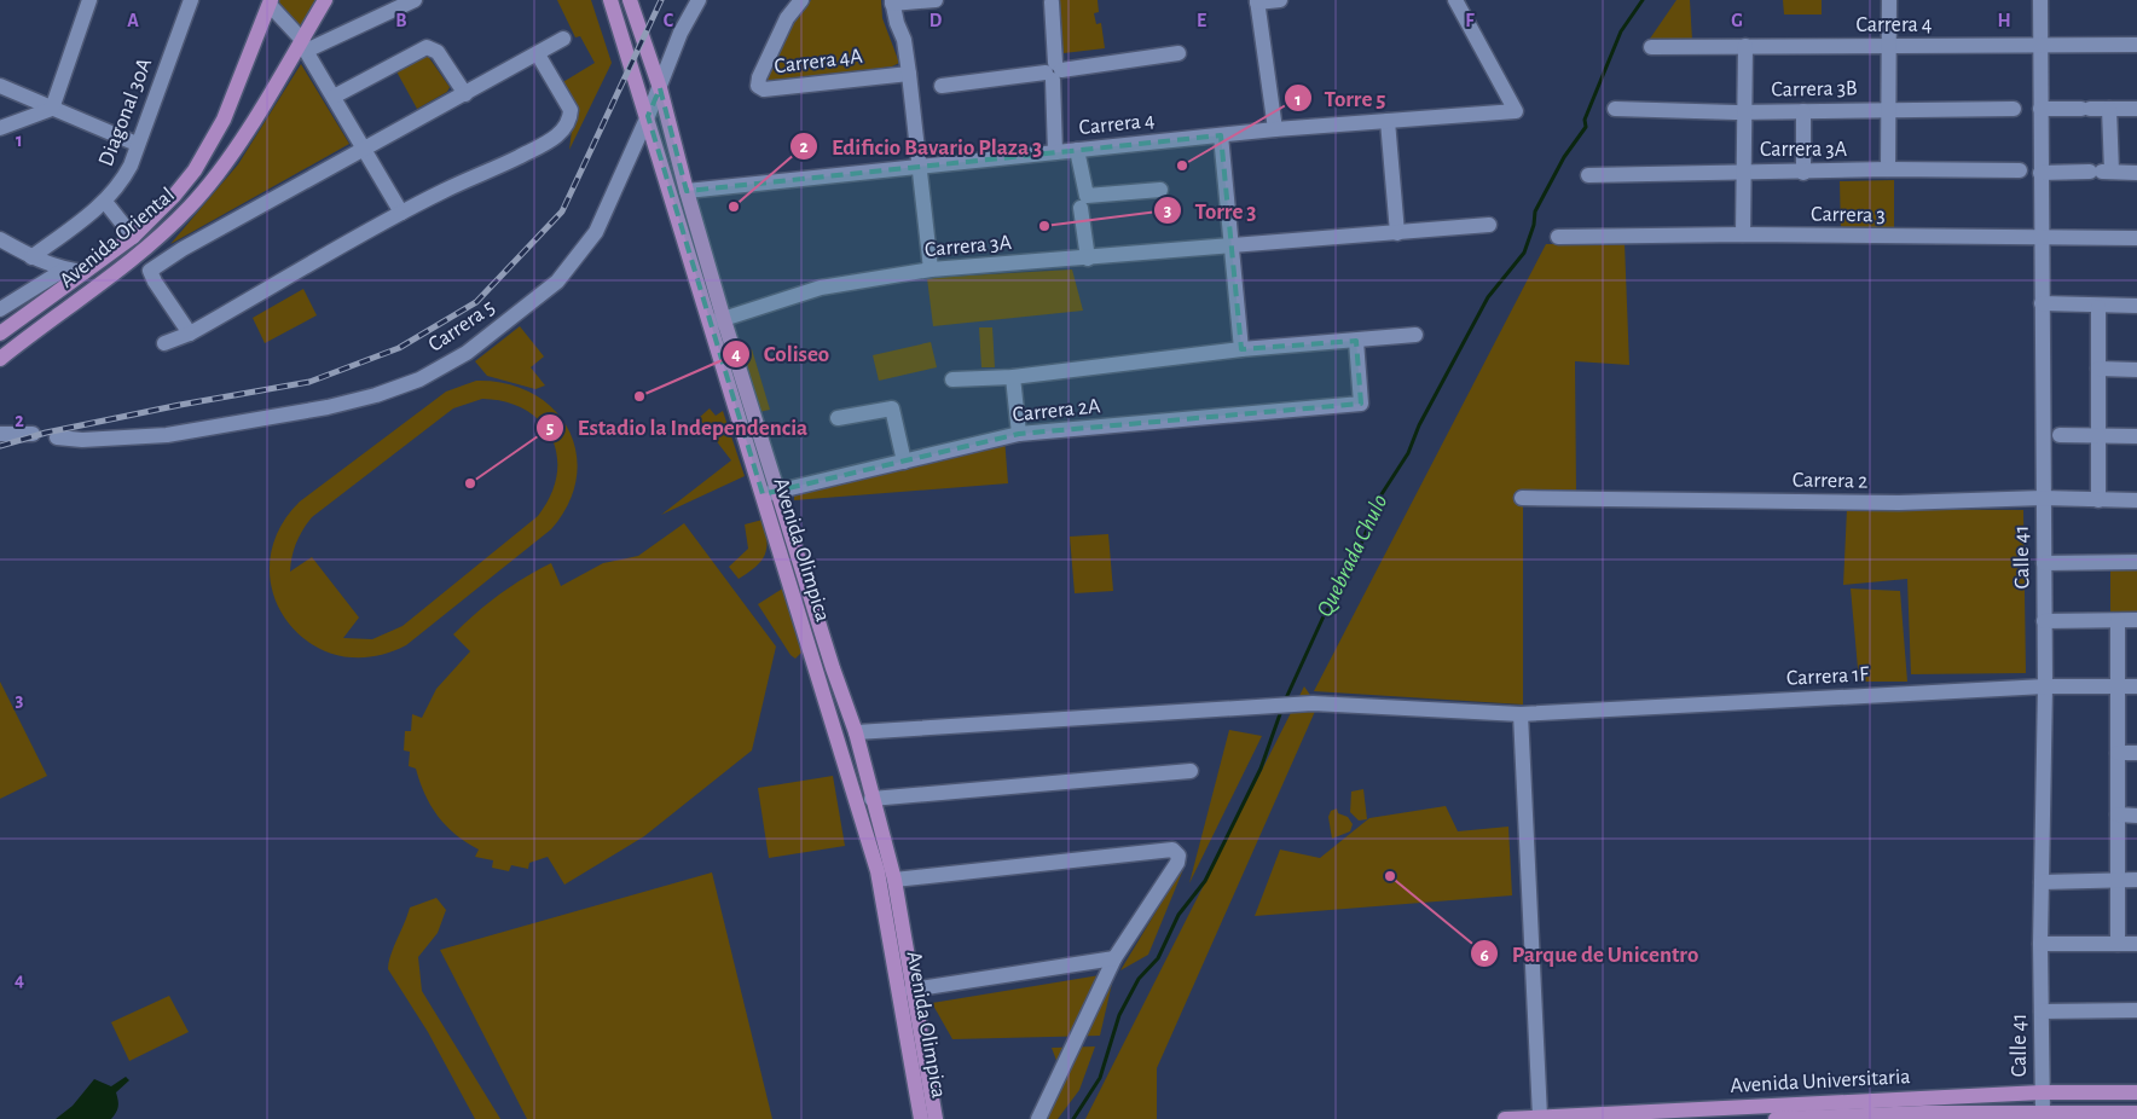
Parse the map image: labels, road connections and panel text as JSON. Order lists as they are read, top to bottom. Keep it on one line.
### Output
{"streets":{"main road":["Avenida Oriental","Avenida Olimpica","Avenida Universitaria"],"street":["Carrera 4","Carrera 4A","Carrera 3B","Diagonal 30A","Carrera 3A","Carrera 3","Carrera 5","Carrera 2A","Carrera 2","Calle 41","Carrera 1F"]},"crossings":[["Carrera 4","Avenida Olimpica"],["Carrera 4","Calle 41"],["Carrera 3A","Avenida Olimpica"],["Carrera 3","Calle 41"],["Carrera 5","Avenida Olimpica"],["Carrera 2A","Avenida Olimpica"],["Carrera 2","Calle 41"],["Avenida Olimpica","Carrera 1F"],["Calle 41","Carrera 1F"],["Calle 41","Avenida Universitaria"]],"water":["Quebrada Chulo"],"places":["Torre 5","Edificio Bavario Plaza 3","Torre 3","Coliseo","Estadio la Independencia","Parque de Unicentro"],"grid":{"columns":["A","B","C","D","E","F","G","H"],"rows":["1","2","3","4"]}}
